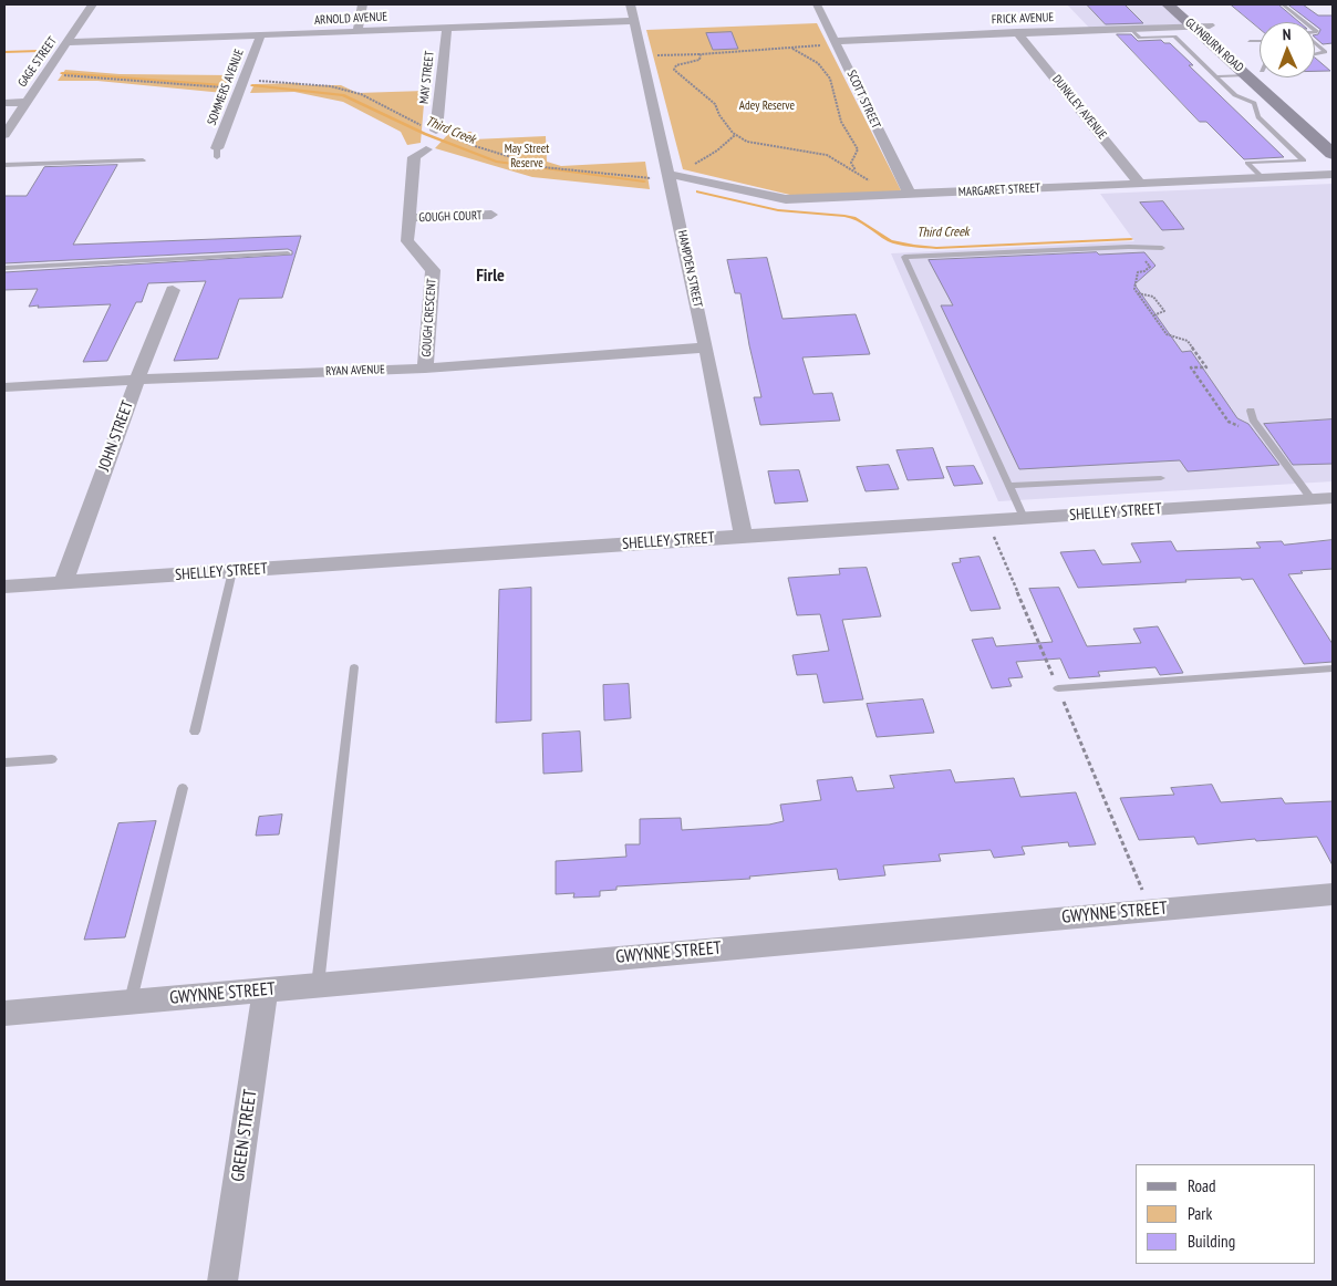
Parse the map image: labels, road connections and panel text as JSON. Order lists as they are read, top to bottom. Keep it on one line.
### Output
{"streets":{"main road":["GLYNBURN ROAD"],"street":["ARNOLD AVENUE","FRICK AVENUE","GAGE STREET","MAY STREET","SOMMERS AVENUE","SCOTT STREET","DUNKLEY AVENUE","MARGARET STREET","GOUGH COURT","HAMPDEN STREET","GOUGH CRESCENT","RYAN AVENUE","JOHN STREET","SHELLEY STREET","GWYNNE STREET","GREEN STREET"]},"crossings":[["ARNOLD AVENUE","GAGE STREET"],["ARNOLD AVENUE","MAY STREET"],["ARNOLD AVENUE","SOMMERS AVENUE"],["ARNOLD AVENUE","HAMPDEN STREET"],["FRICK AVENUE","GLYNBURN ROAD"],["FRICK AVENUE","SCOTT STREET"],["FRICK AVENUE","DUNKLEY AVENUE"],["SCOTT STREET","MARGARET STREET"],["DUNKLEY AVENUE","MARGARET STREET"],["MARGARET STREET","HAMPDEN STREET"],["GOUGH COURT","GOUGH CRESCENT"],["HAMPDEN STREET","RYAN AVENUE"],["HAMPDEN STREET","SHELLEY STREET"],["GOUGH CRESCENT","RYAN AVENUE"],["RYAN AVENUE","JOHN STREET"],["JOHN STREET","SHELLEY STREET"],["GWYNNE STREET","GREEN STREET"]],"districts":["Firle"],"water":["Third Creek"],"parks":["Adey Reserve","May Street Reserve"],"legend":["Road","Park","Building"],"north":"top"}
